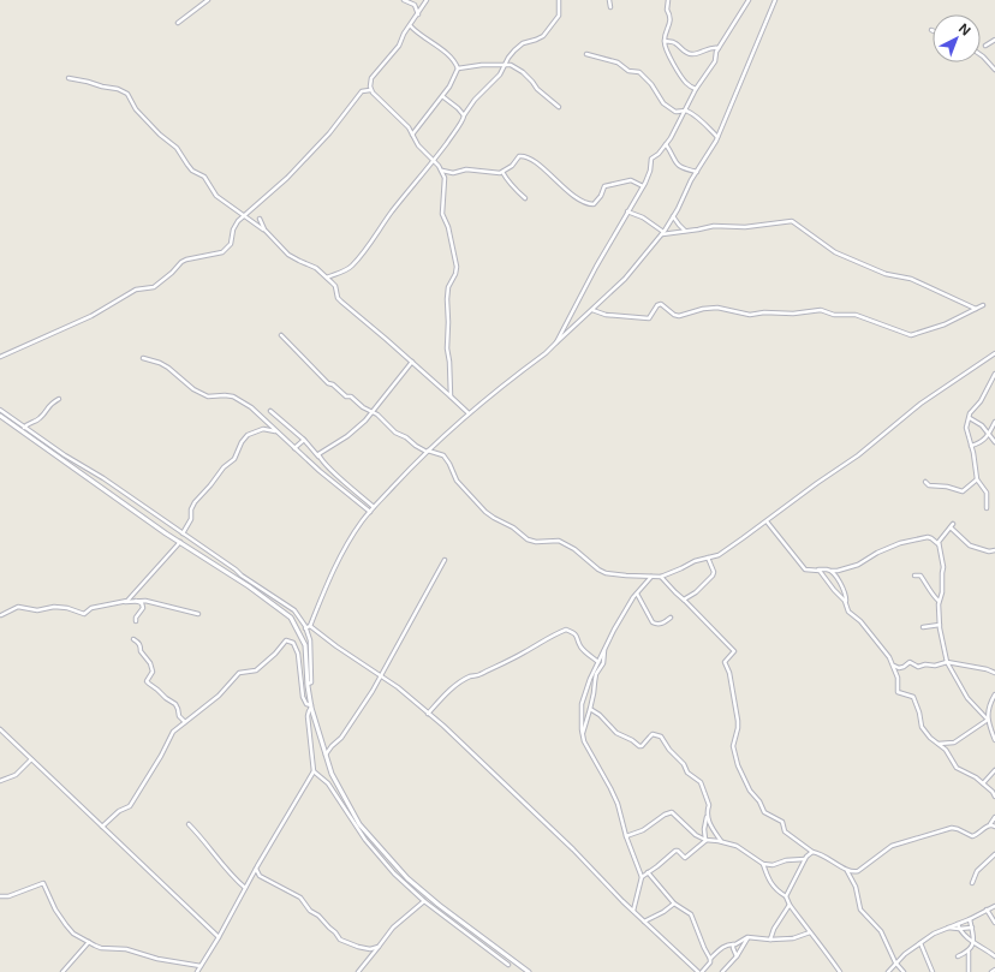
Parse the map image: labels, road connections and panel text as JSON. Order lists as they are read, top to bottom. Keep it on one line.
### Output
{"north":"top right"}
